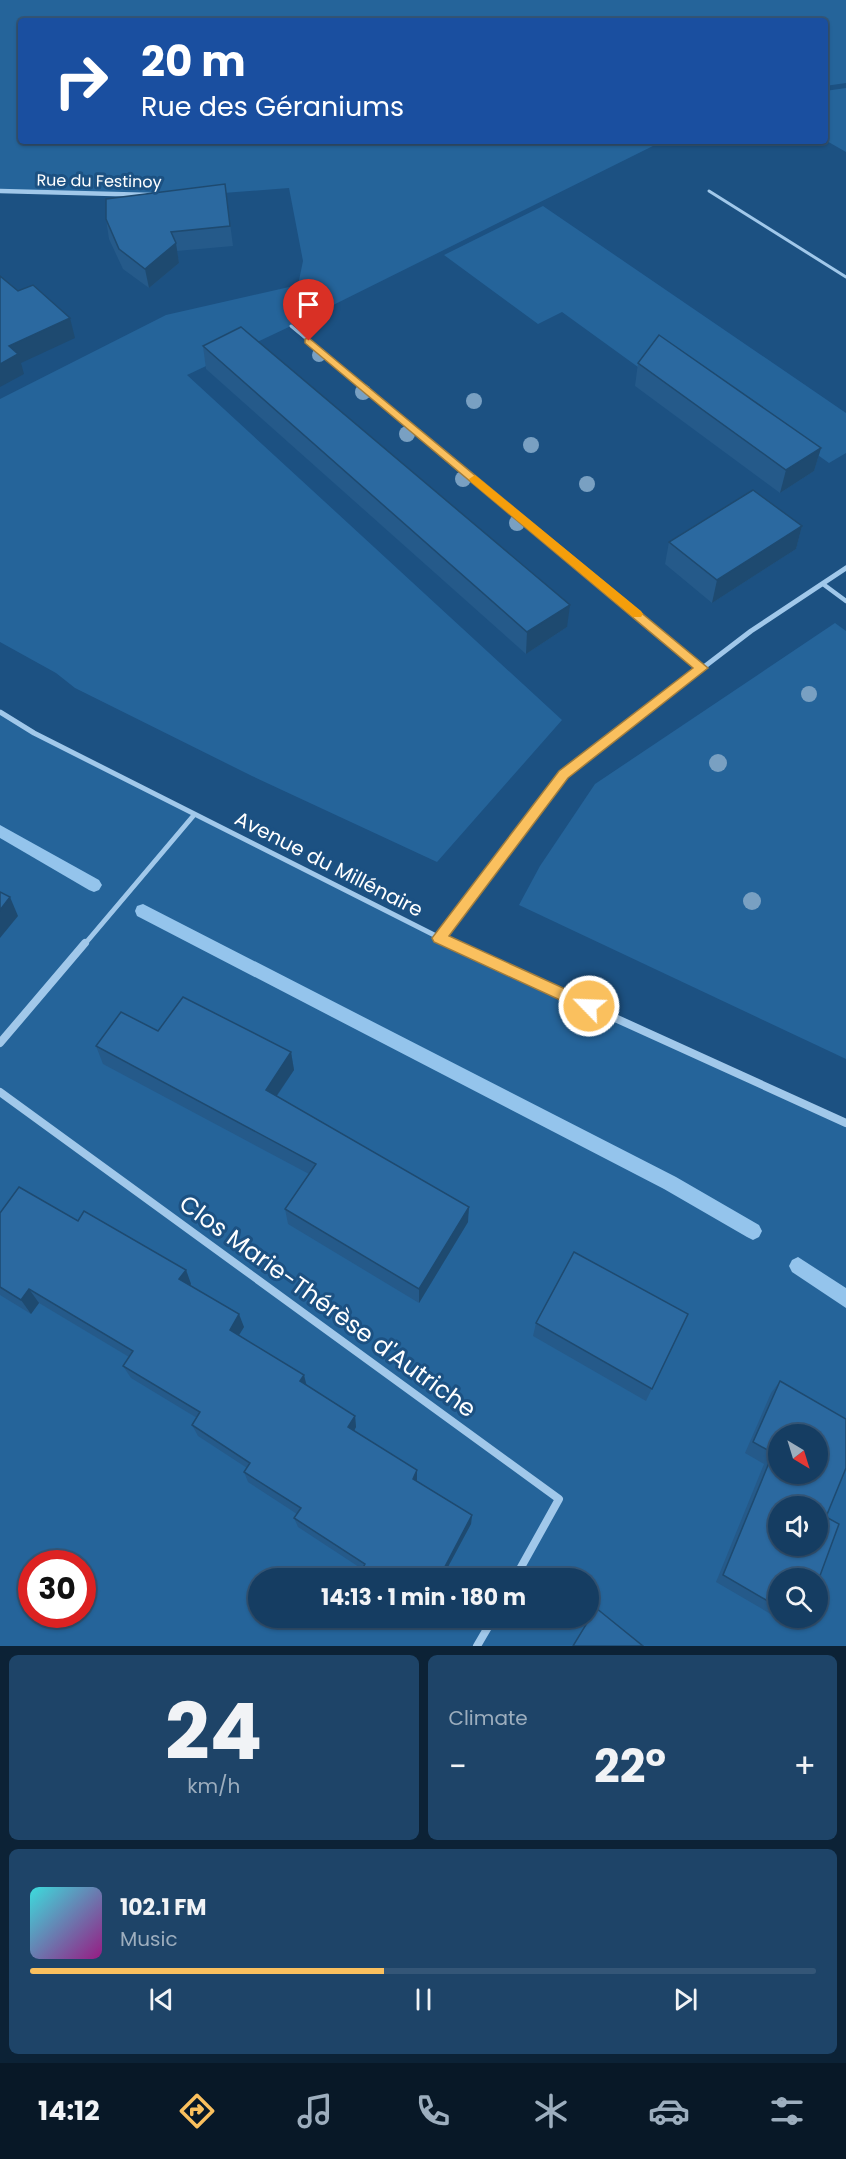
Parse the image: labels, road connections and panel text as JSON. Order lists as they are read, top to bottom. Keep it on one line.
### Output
{"streets":{"street":["Rue du Festinoy","Avenue du Millénaire","Clos Marie-Thérèse d'Autriche"]},"north":"bottom right","page":{"turn":["20 m","Rue des Géraniums"],"limit":"30","trip":"14:13 · 1 min · 180 m","tile":[["24","km/h"],"Climate"],"heat":["−","22°","+"],"song":["102.1 FM","Music"],"tabs":"14:12"}}
